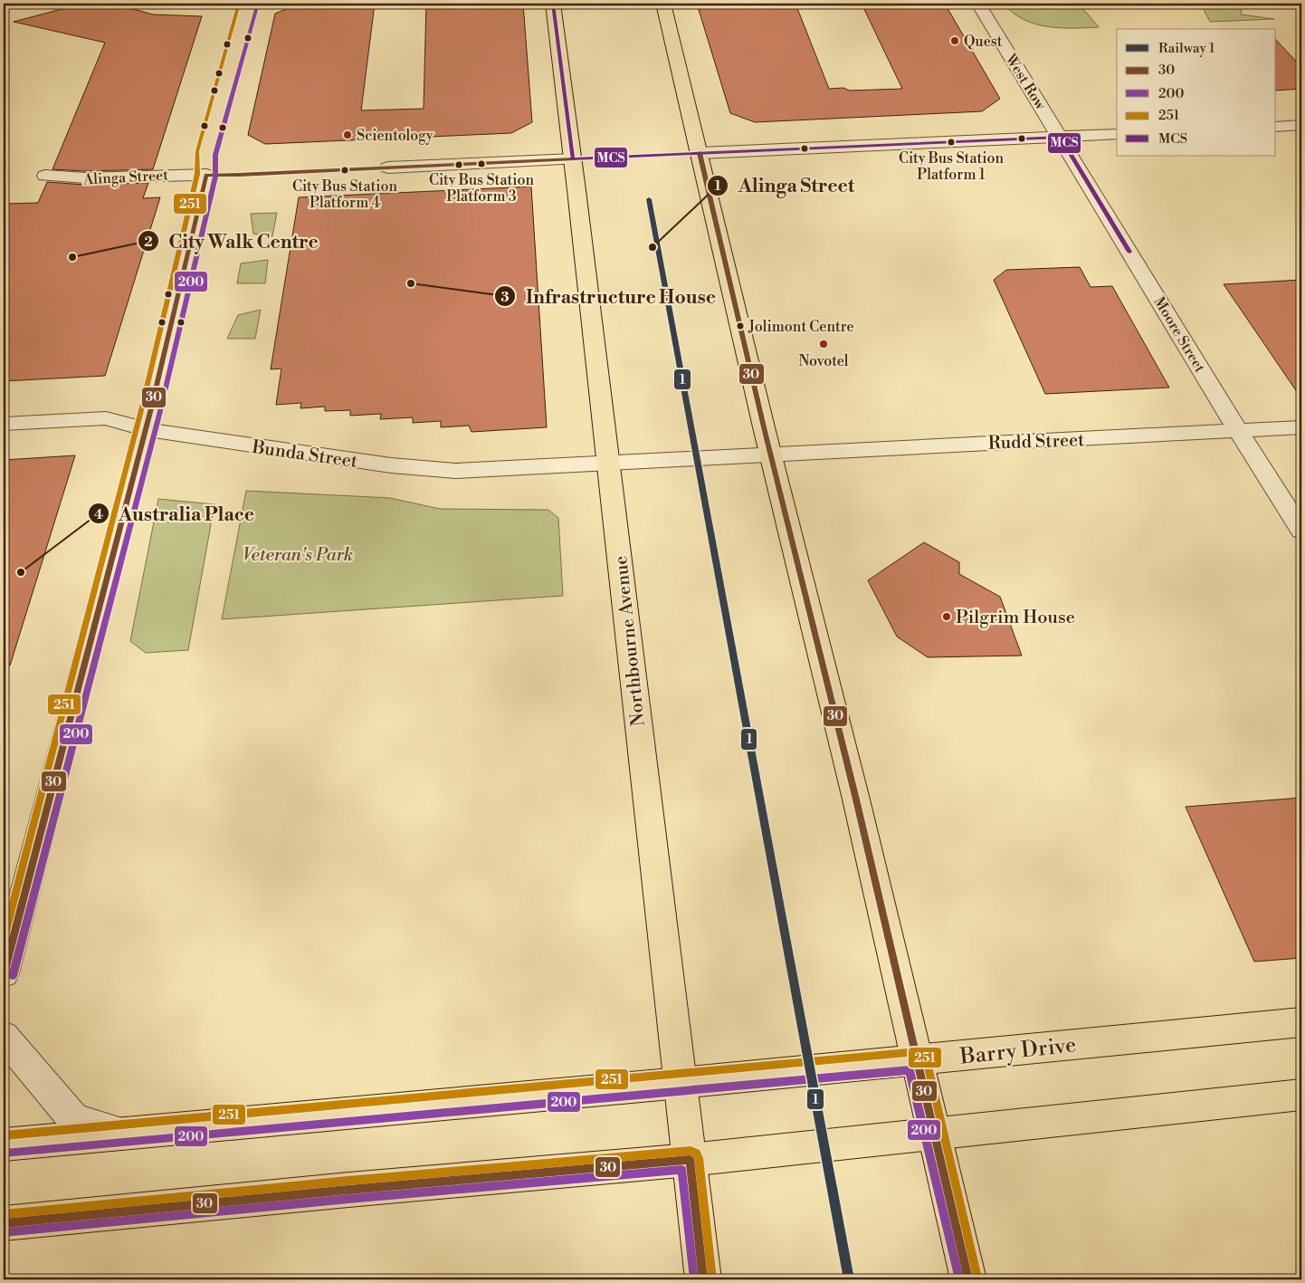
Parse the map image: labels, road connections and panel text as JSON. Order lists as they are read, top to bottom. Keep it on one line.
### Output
{"streets":{"main road":["Northbourne Avenue","Barry Drive"],"street":["West Row","Alinga Street","Moore Street","Rudd Street","Bunda Street"]},"crossings":[["West Row","Moore Street"],["Alinga Street","Bunda Street"],["Moore Street","Rudd Street"],["Rudd Street","Bunda Street"],["Bunda Street","Northbourne Avenue"],["Northbourne Avenue","Barry Drive"]],"parks":["Veteran's Park"],"places":["Quest","Scientology","City Bus Station Platform 1","City Bus Station Platform 3","City Bus Station Platform 4","Alinga Street","City Walk Centre","Infrastructure House","Jolimont Centre","Novotel","Australia Place","Pilgrim House"],"lines":["transit line 251","transit line MCS","transit line 200","transit line 30","rail line 1"],"legend":["Railway 1","30","200","251","MCS"]}
